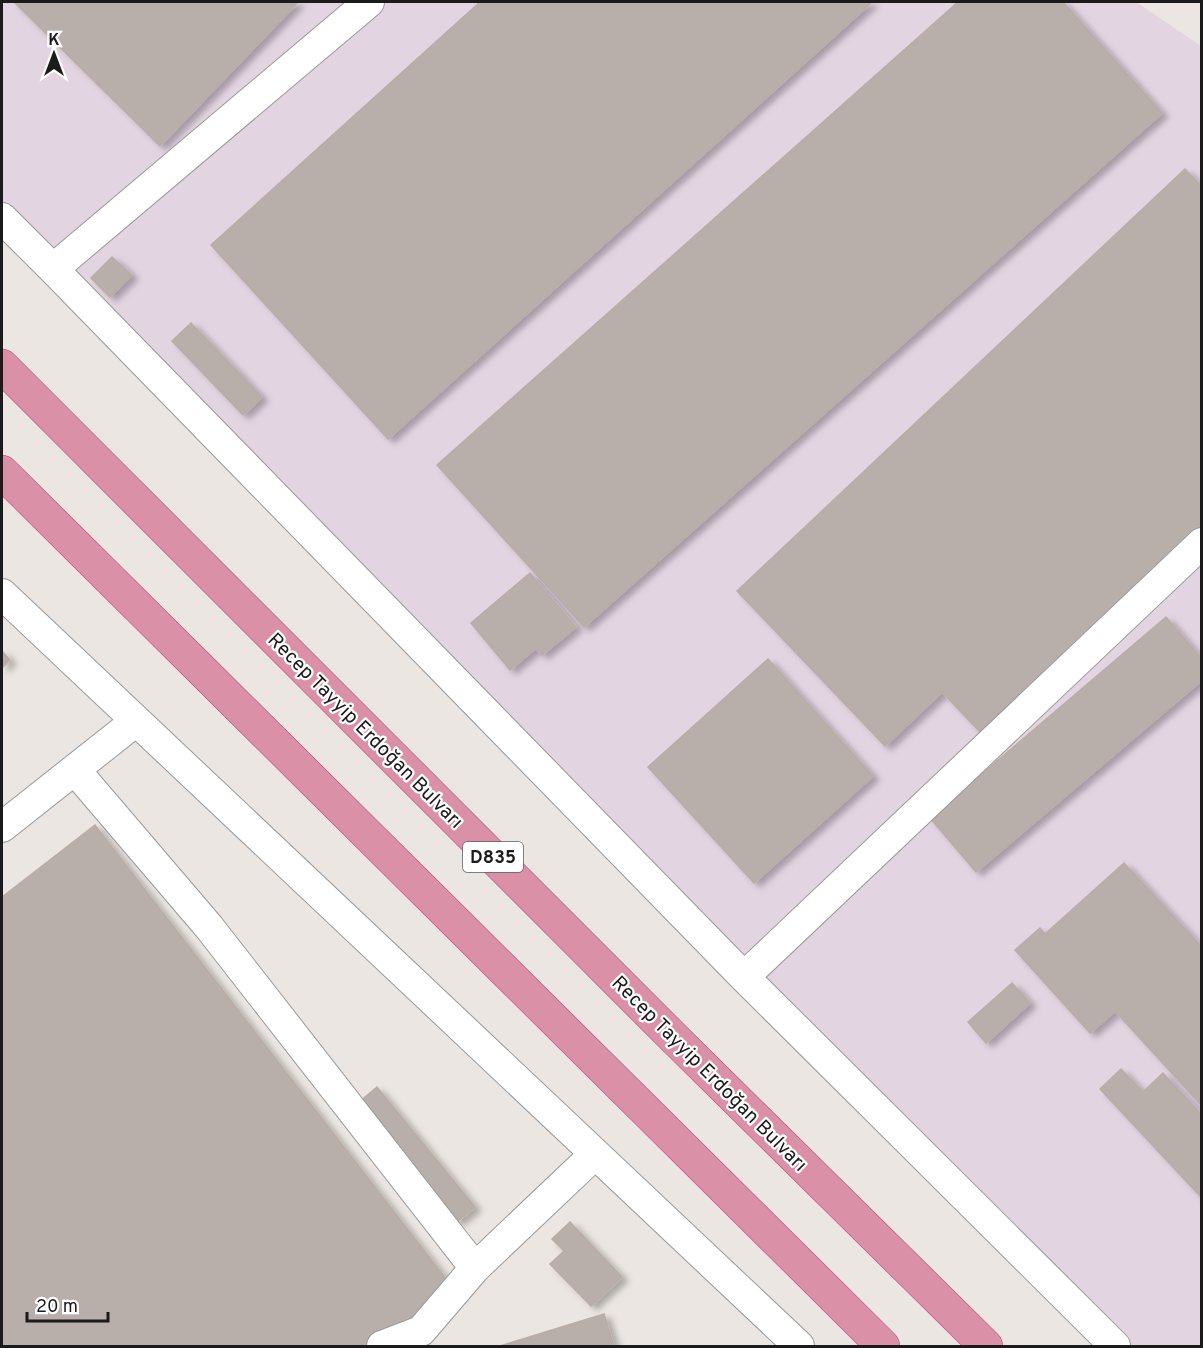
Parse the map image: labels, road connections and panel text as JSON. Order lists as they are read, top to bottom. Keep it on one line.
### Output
{"streets":{"highway":["Recep Tayyip Erdoğan Bulvarı","D835"]},"scale_bar":"20 m","north":"top"}
